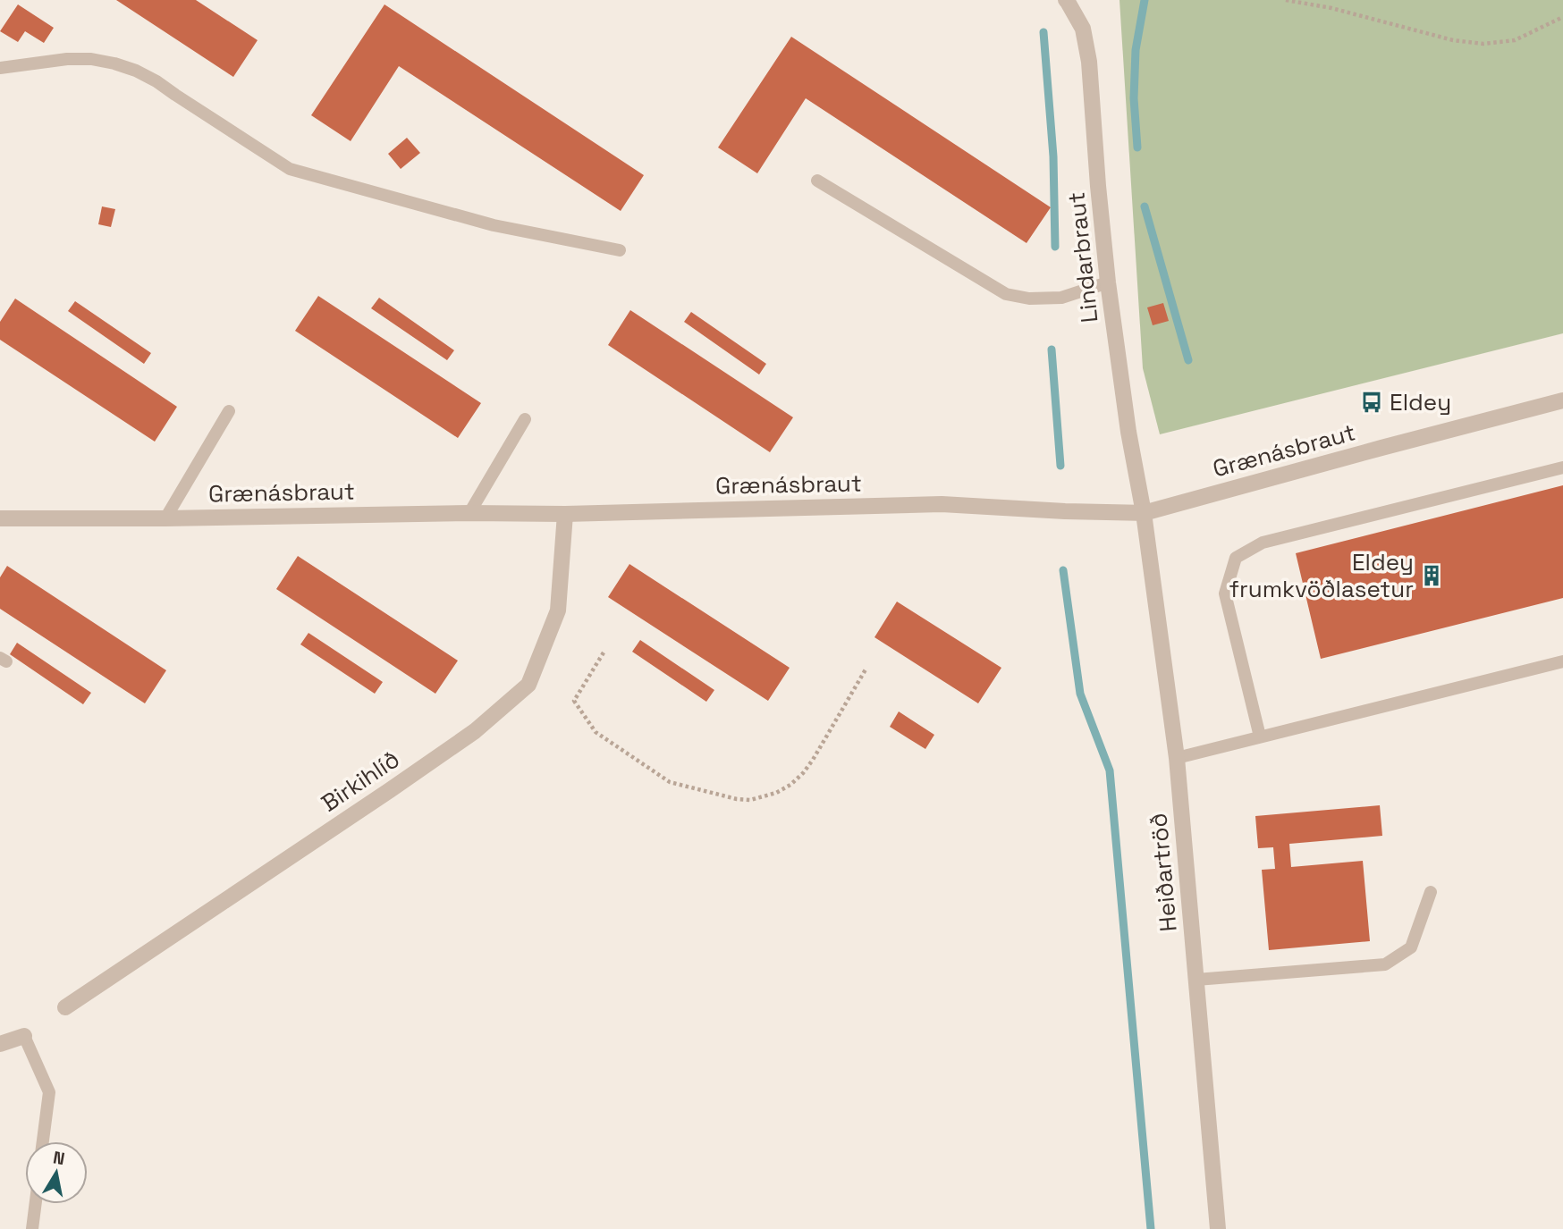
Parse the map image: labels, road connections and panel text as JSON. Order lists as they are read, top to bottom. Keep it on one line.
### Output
{"streets":{"street":["Lindarbraut","Grænásbraut","Birkihlíð","Heiðartröð"]},"crossings":[["Lindarbraut","Grænásbraut"],["Lindarbraut","Heiðartröð"],["Grænásbraut","Birkihlíð"],["Grænásbraut","Heiðartröð"]],"places":{"bus stop":["Eldey"],"building":["Eldey frumkvöðlasetur"]},"north":"top"}
